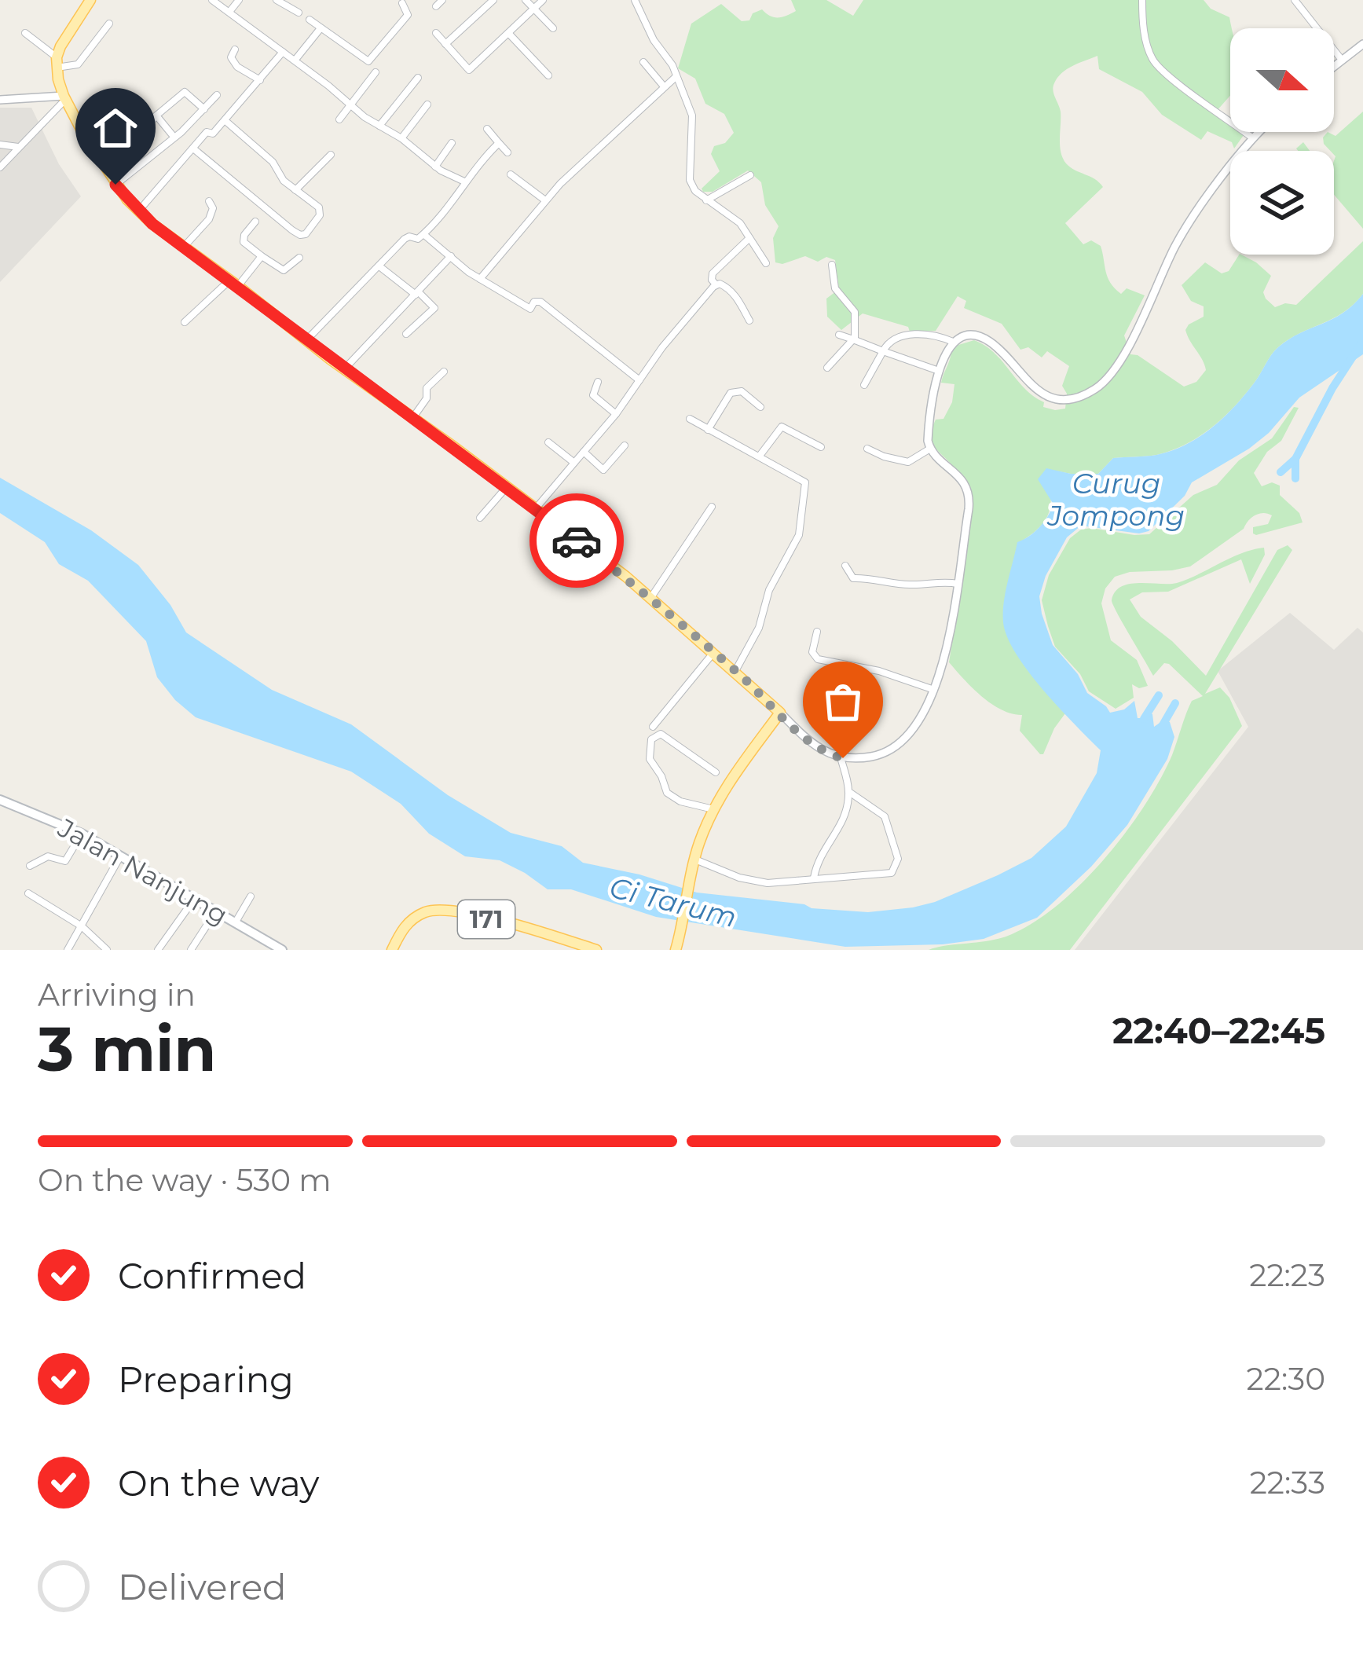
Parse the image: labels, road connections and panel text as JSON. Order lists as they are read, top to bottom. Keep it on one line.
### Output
{"streets":{"main road":["Jalan Nanjung","171"]},"water":["Curug Jompong","Ci Tarum"],"north":"right","page":{"heading":["3 min","Arriving in","22:40–22:45"],"bar":"On the way · 530 m","list":[["Confirmed","22:23"],["Preparing","22:30"],["On the way","22:33"],"Delivered"]}}
